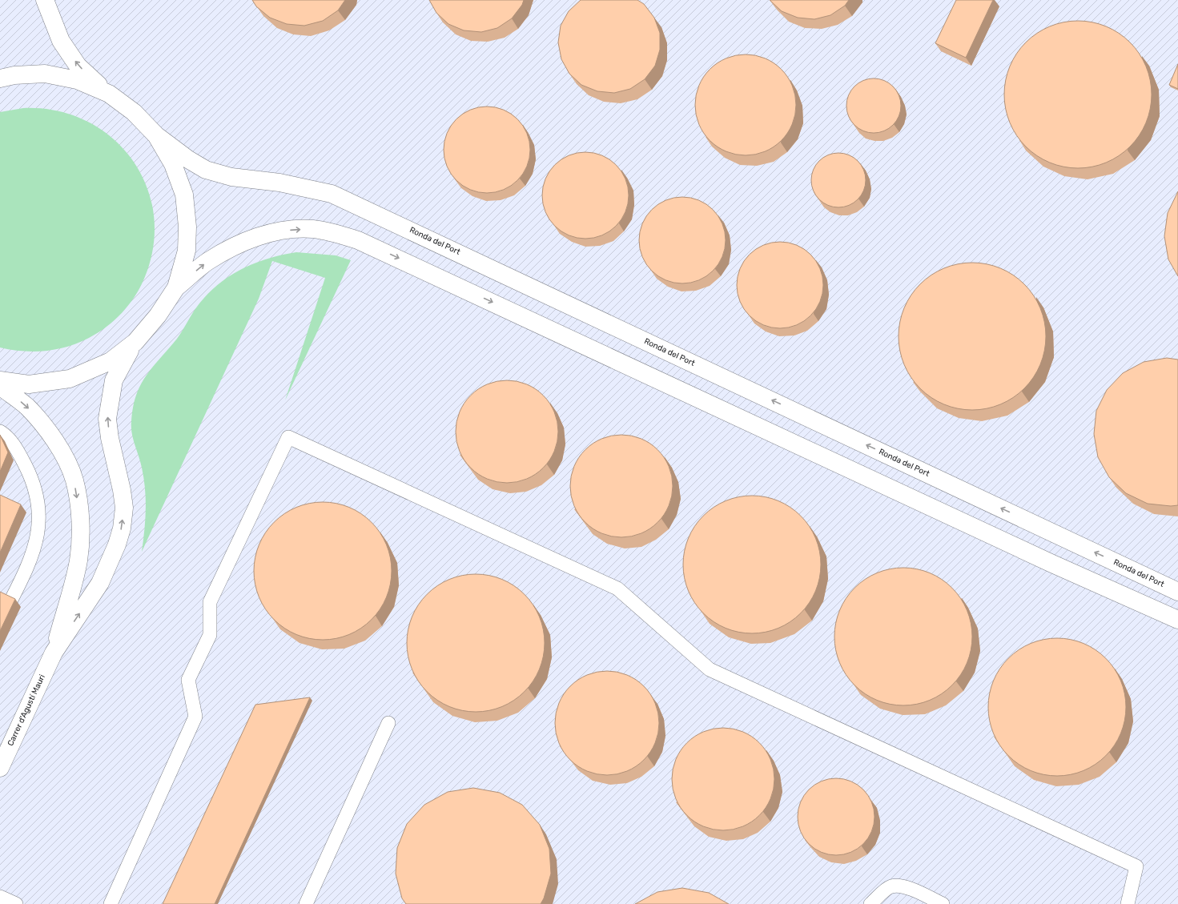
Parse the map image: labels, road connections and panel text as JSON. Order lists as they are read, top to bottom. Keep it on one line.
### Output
{"streets":{"street":["Ronda del Port","Carrer d'Agustí Mauri"]}}
